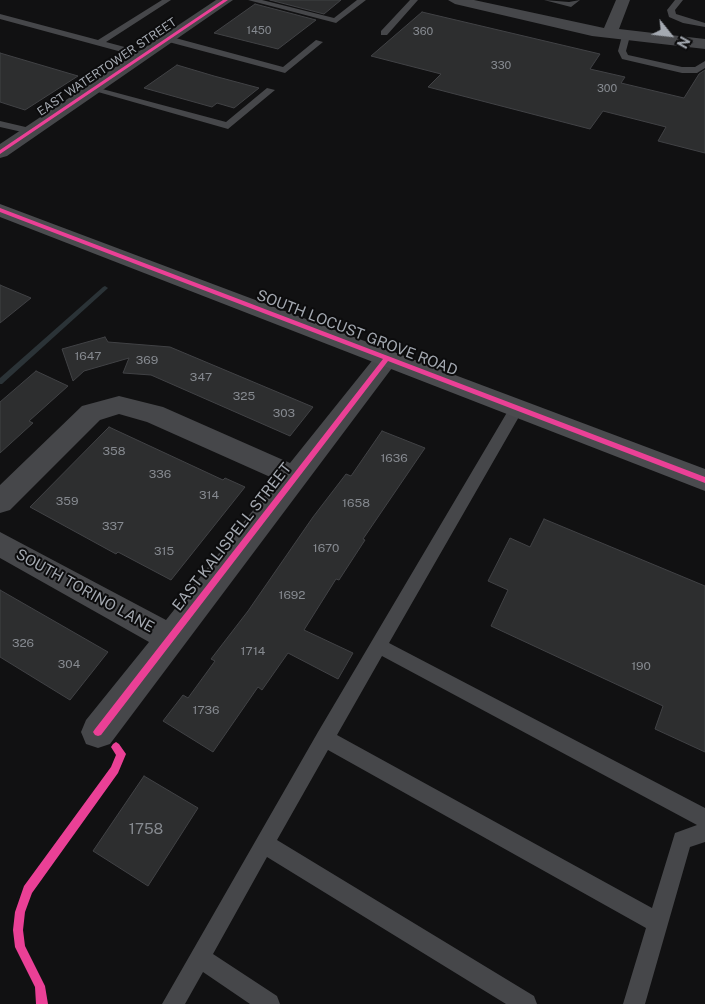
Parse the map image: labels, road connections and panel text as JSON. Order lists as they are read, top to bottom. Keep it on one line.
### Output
{"streets":{"main road":["SOUTH LOCUST GROVE ROAD"],"street":["EAST WATERTOWER STREET","EAST KALISPELL STREET","SOUTH TORINO LANE"]},"crossings":[["SOUTH LOCUST GROVE ROAD","EAST KALISPELL STREET"],["EAST KALISPELL STREET","SOUTH TORINO LANE"]],"house_numbers":["1450","360","330","300","1647","369","347","325","303","358","1636","336","314","359","1658","337","1670","315","1692","326","1714","304","190","1736","1758"],"north":"bottom right"}
